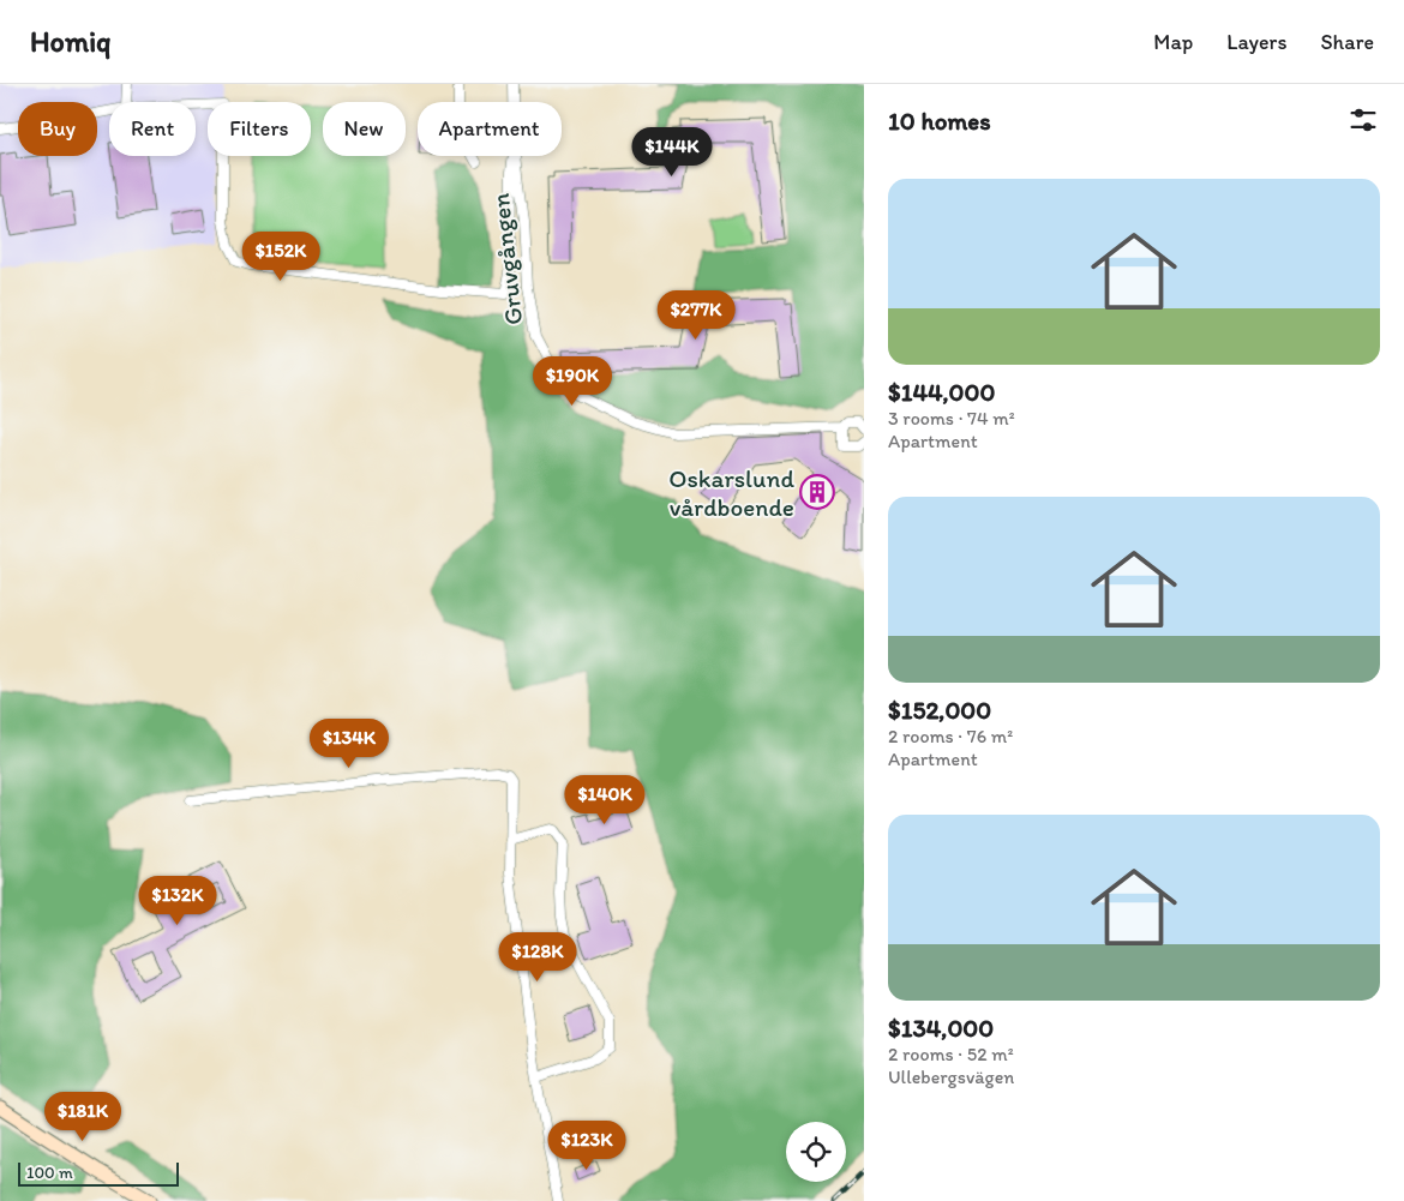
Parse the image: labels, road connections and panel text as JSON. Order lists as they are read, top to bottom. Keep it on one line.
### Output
{"streets":{"street":["Gruvgången"]},"places":{"building":["Oskarslund vårdboende"]},"scale_bar":"100 m","page":{"header":"Homiq","nav":["Map","Layers","Share"],"heading":"10 homes","chip":["Buy","Rent","Filters","New","Apartment"],"price":["$144K","$152K","$277K","$190K","$134K","$140K","$132K","$128K","$181K","$123K"],"list":[{"name":"$144,000","note":"3 rooms · 74 m² · Apartment"},{"name":"$152,000","note":"2 rooms · 76 m² · Apartment"},{"name":"$134,000","note":"2 rooms · 52 m² · Ullebergsvägen"}],"scale":"100 m"}}
